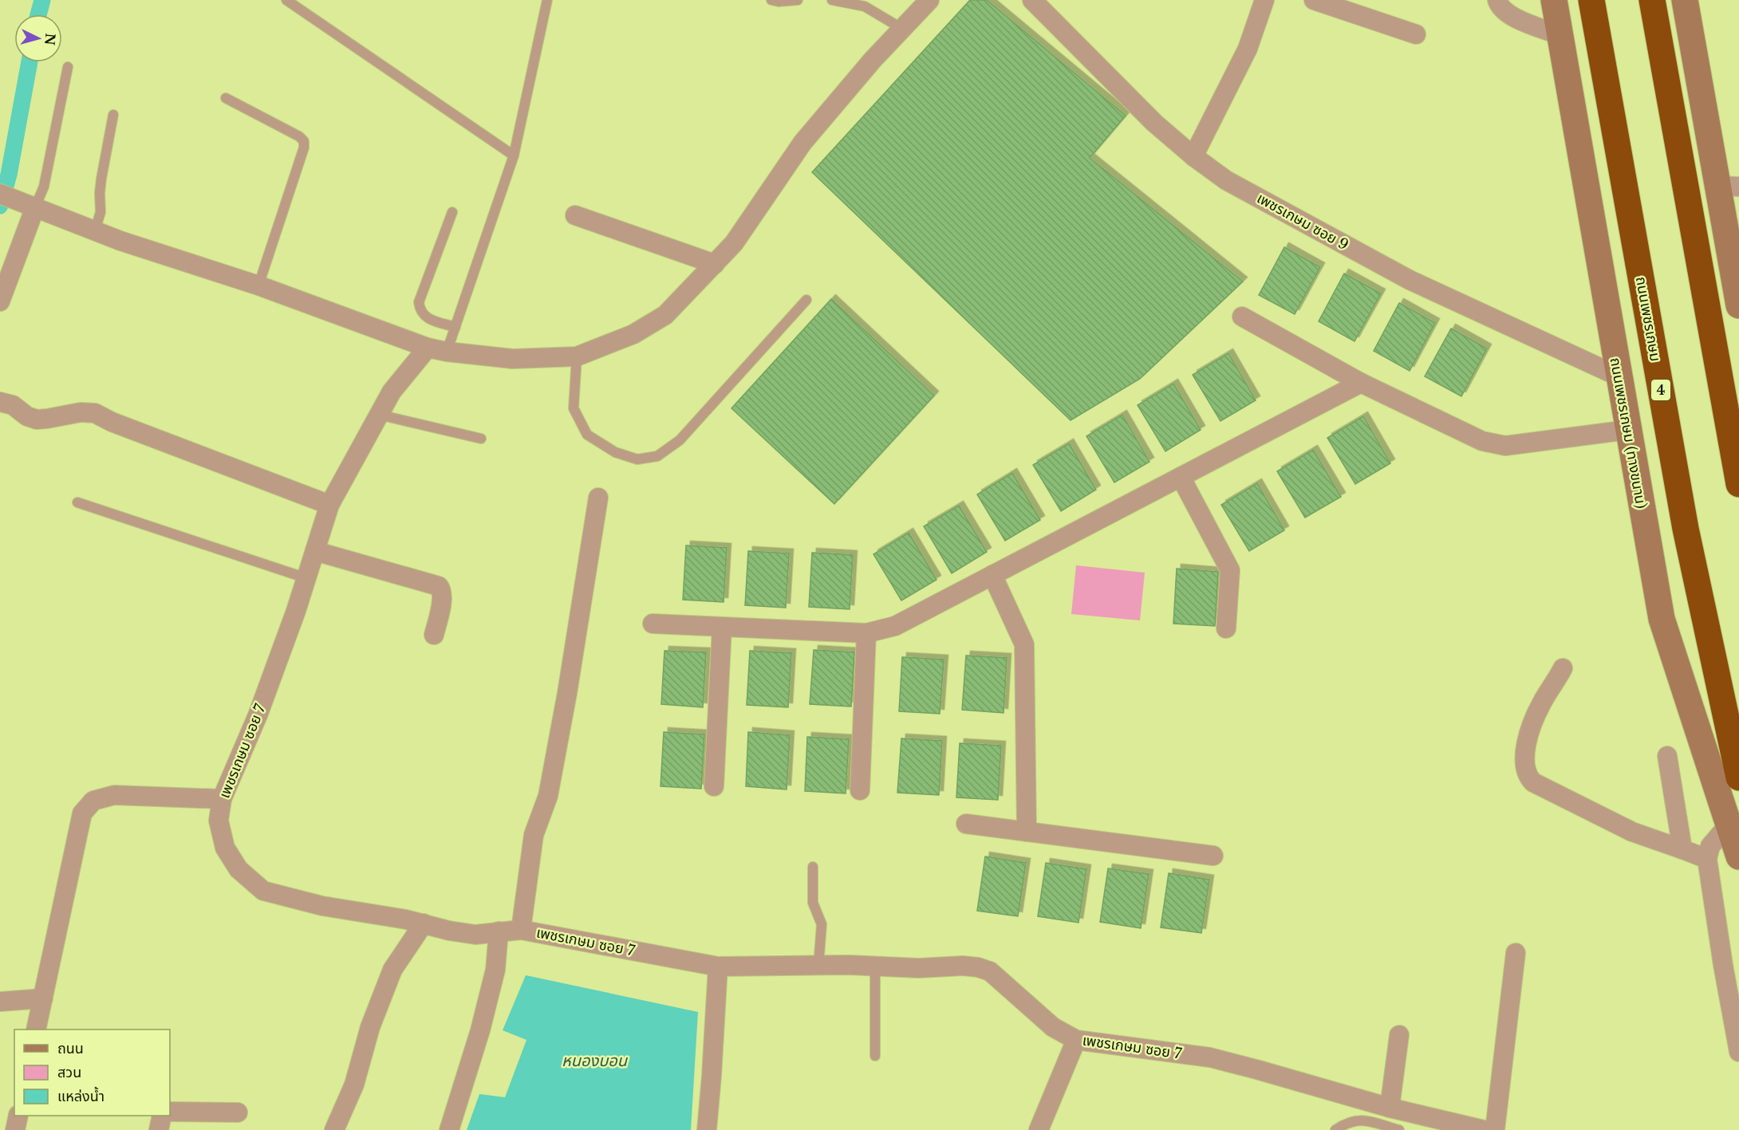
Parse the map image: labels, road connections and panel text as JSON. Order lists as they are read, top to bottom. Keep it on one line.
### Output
{"streets":{"highway":["ถนนเพชรเกษม","4"],"main road":["ถนนเพชรเกษม (ทางขนาน)"],"street":["เพชรเกษม ซอย 9","เพชรเกษม ซอย 7"]},"crossings":[["เพชรเกษม ซอย 9","ถนนเพชรเกษม (ทางขนาน)"]],"water":["หนองบอน"],"legend":["ถนน","สวน","แหล่งน้ำ"],"north":"right"}
